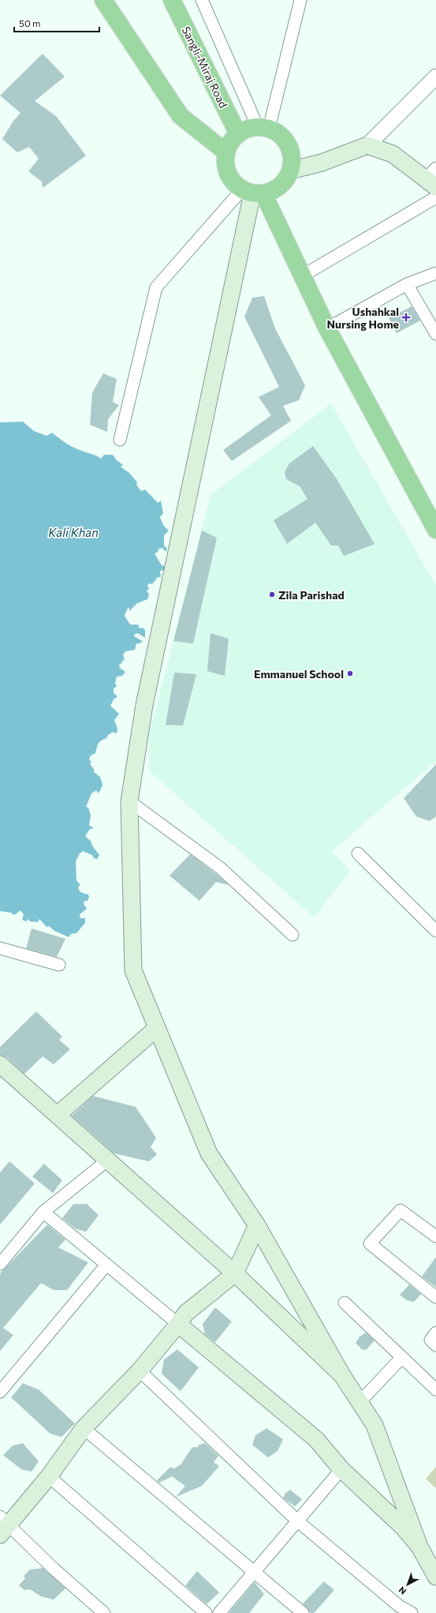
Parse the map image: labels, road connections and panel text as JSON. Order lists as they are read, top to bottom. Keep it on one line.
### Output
{"streets":{"highway":["Sangli-Miraj Road"]},"water":["Kali Khan"],"places":{"health":["Ushahkal Nursing Home"],"other":["Zila Parishad","Emmanuel School"]},"scale_bar":"50 m","north":"bottom left"}
